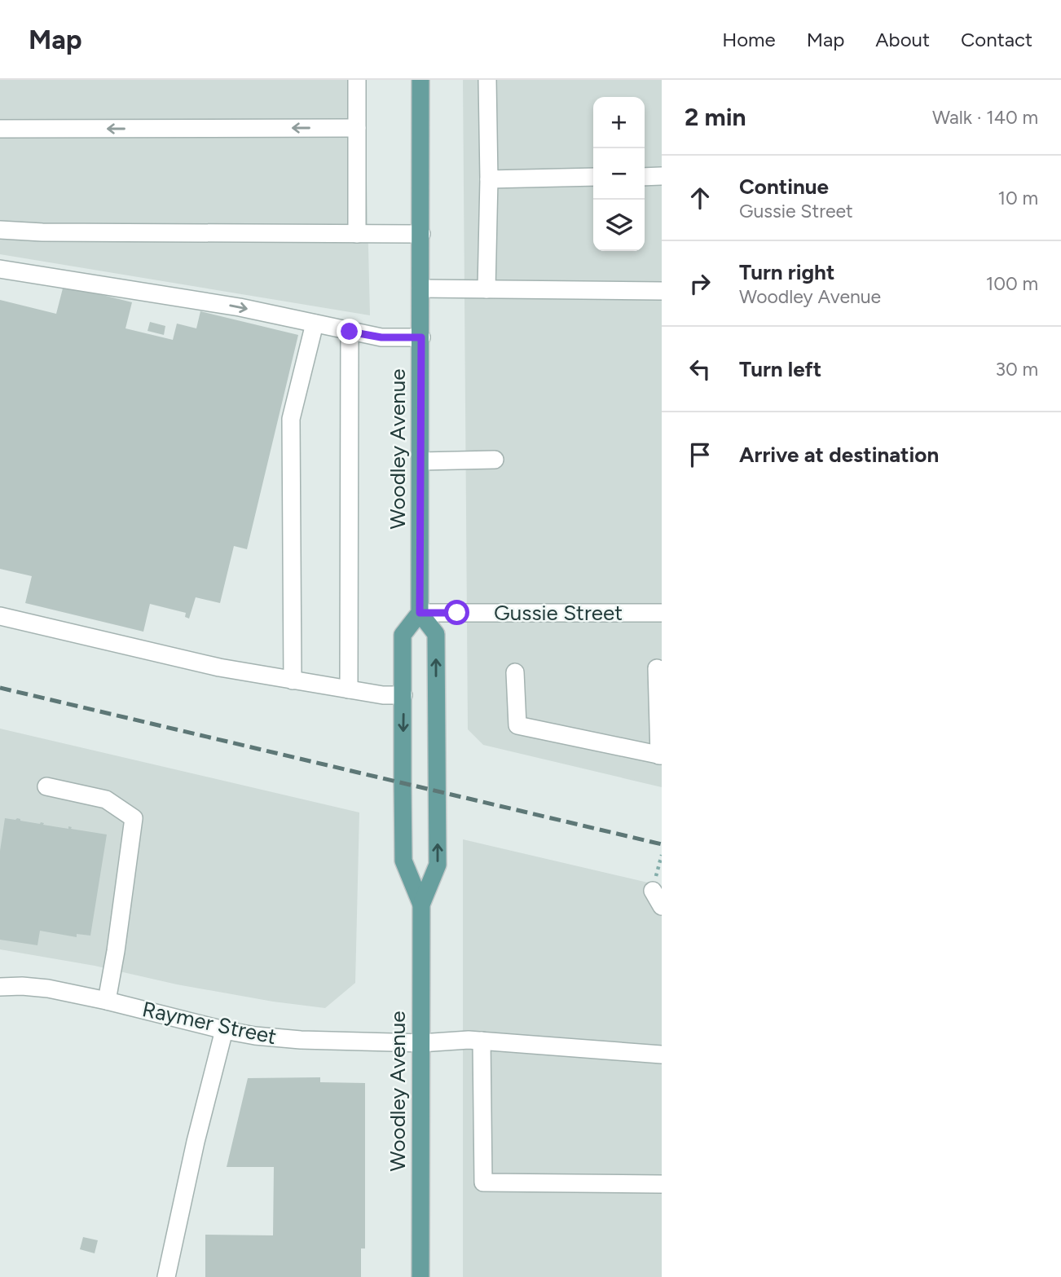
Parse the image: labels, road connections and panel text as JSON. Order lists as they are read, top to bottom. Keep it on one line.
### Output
{"streets":{"main road":["Woodley Avenue"],"street":["Gussie Street","Raymer Street"]},"crossings":[["Woodley Avenue","Gussie Street"],["Woodley Avenue","Raymer Street"]],"page":{"header":"Map","nav":["Home","Map","About","Contact"],"heading":["2 min","Walk · 140 m"],"map_buttons":["+","−"],"list":[["Continue","Gussie Street","10 m"],["Turn right","Woodley Avenue","100 m"],["Turn left","30 m"],"Arrive at destination"]}}
